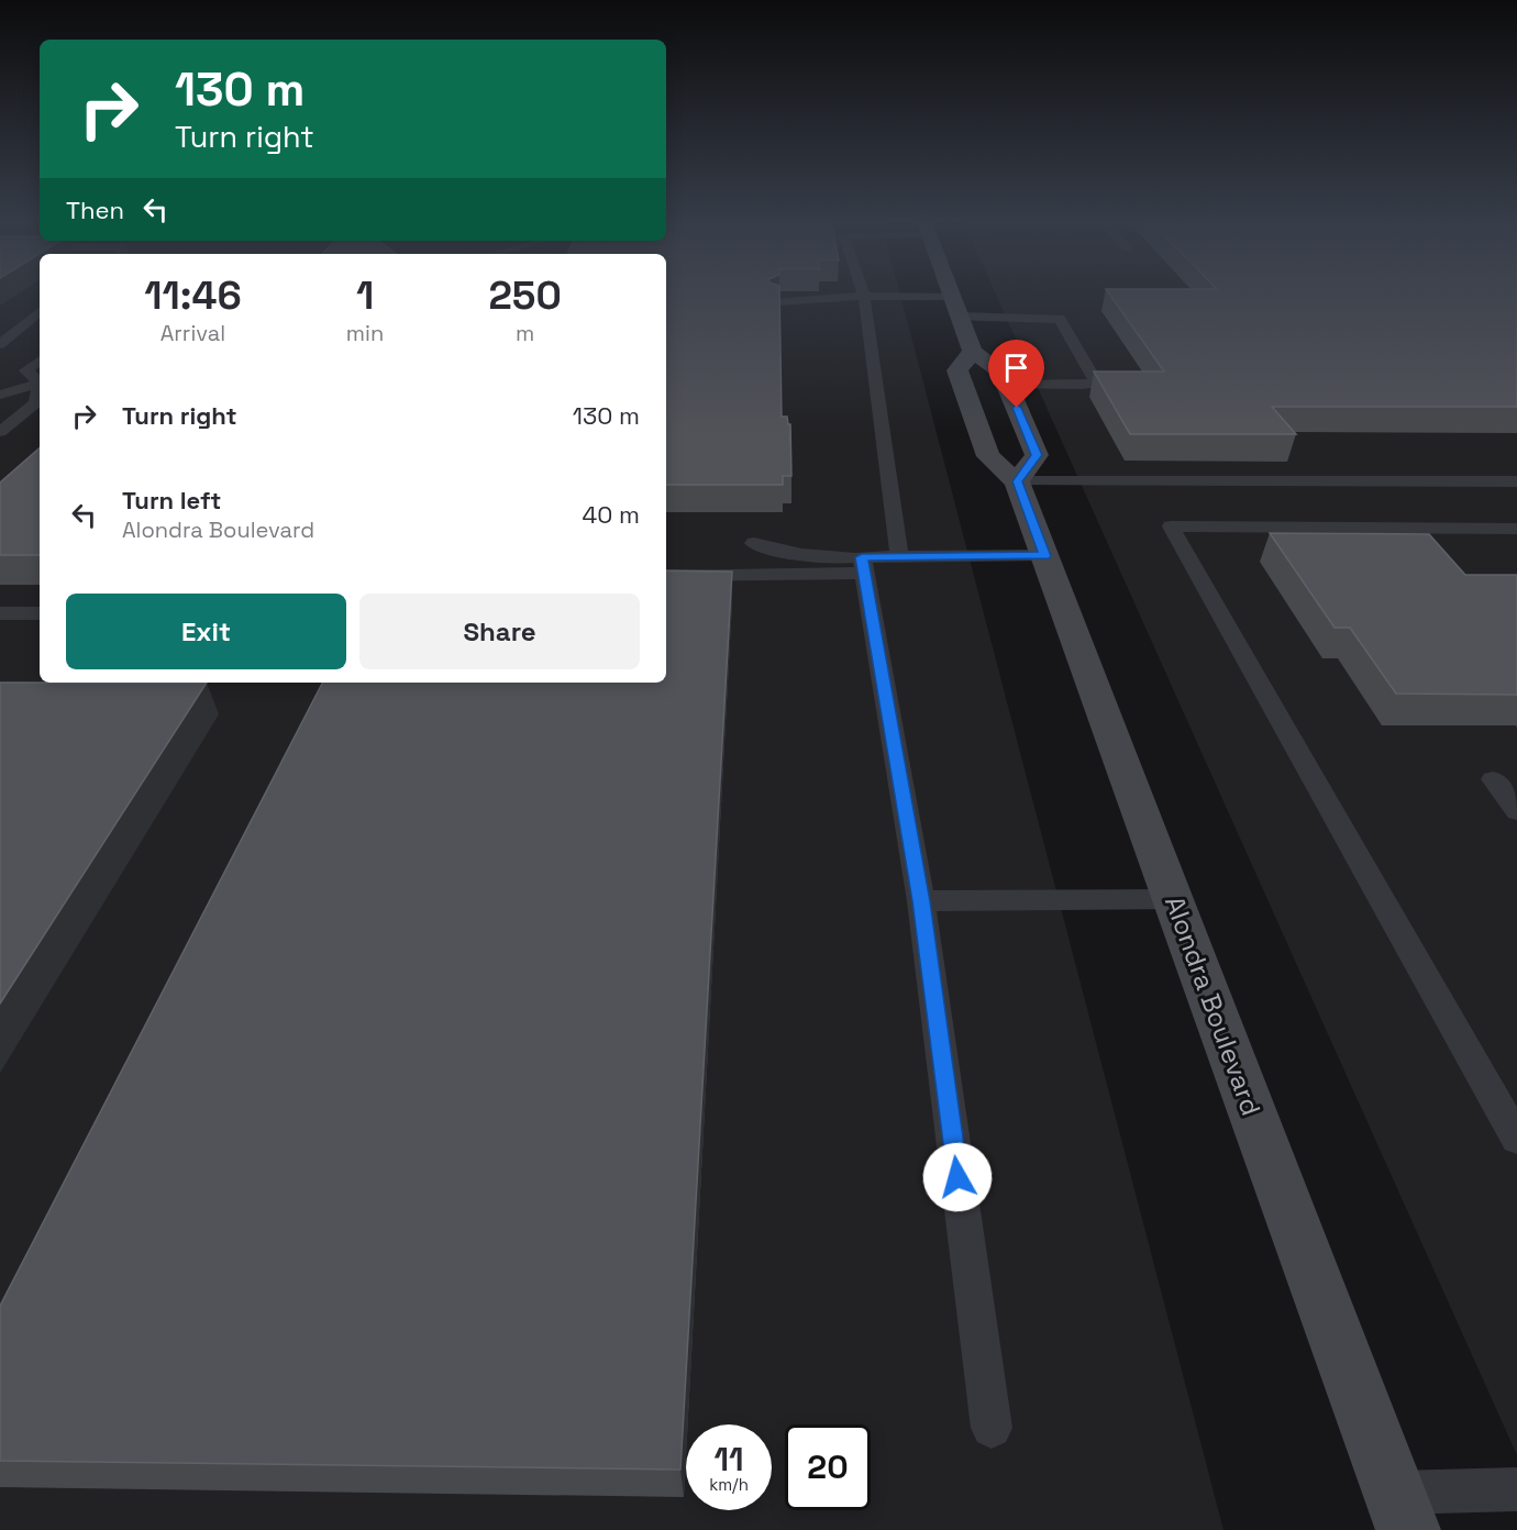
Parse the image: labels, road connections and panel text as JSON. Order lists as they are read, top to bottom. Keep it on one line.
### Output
{"streets":{"main road":["Alondra Boulevard"]},"page":{"turn":["130 m","Turn right"],"then":"Then","eta":["11:46","Arrival","1","min","250","m"],"list":[{"name":"Turn right","value":"130 m"},{"name":"Turn left","note":"Alondra Boulevard","value":"40 m"}],"buttons":["Exit","Share"],"speed":"11 km/h","limit":"20"}}
